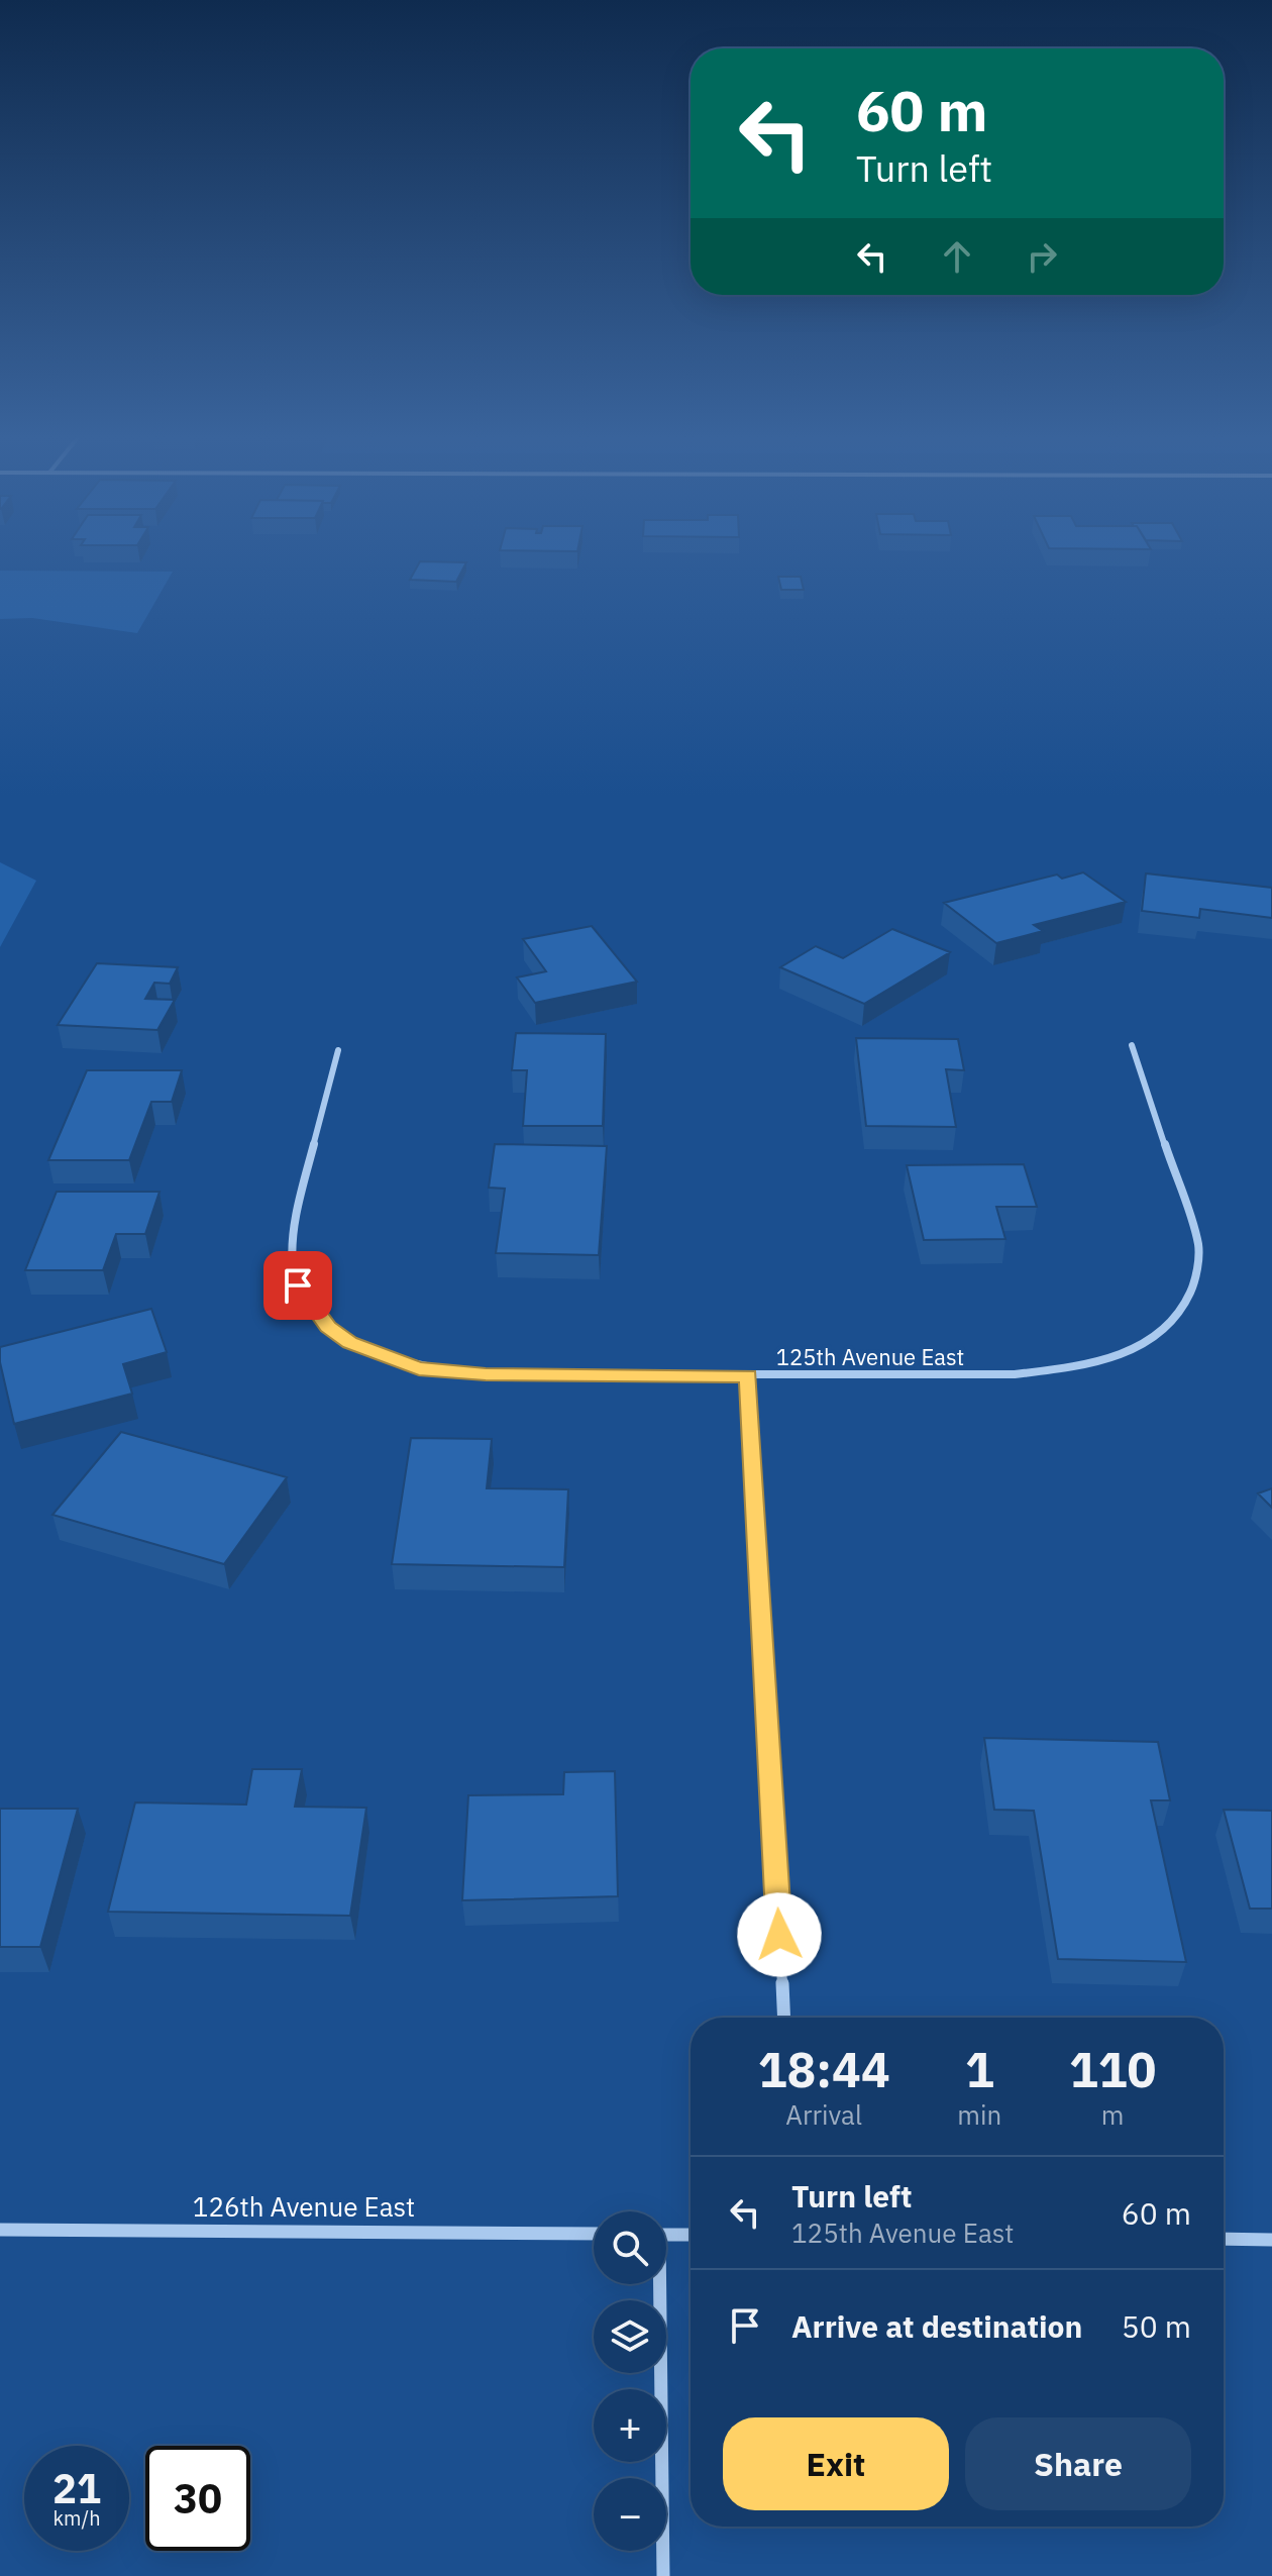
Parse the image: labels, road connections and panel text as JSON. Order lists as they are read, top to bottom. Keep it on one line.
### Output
{"streets":{"street":["125th Avenue East","126th Avenue East"]},"page":{"turn":["60 m","Turn left"],"eta":["18:44","Arrival","1","min","110","m"],"list":[{"name":"Turn left","note":"125th Avenue East","value":"60 m"},{"name":"Arrive at destination","value":"50 m"}],"map_buttons":["+","−"],"buttons":["Exit","Share"],"speed":"21 km/h","limit":"30"}}
